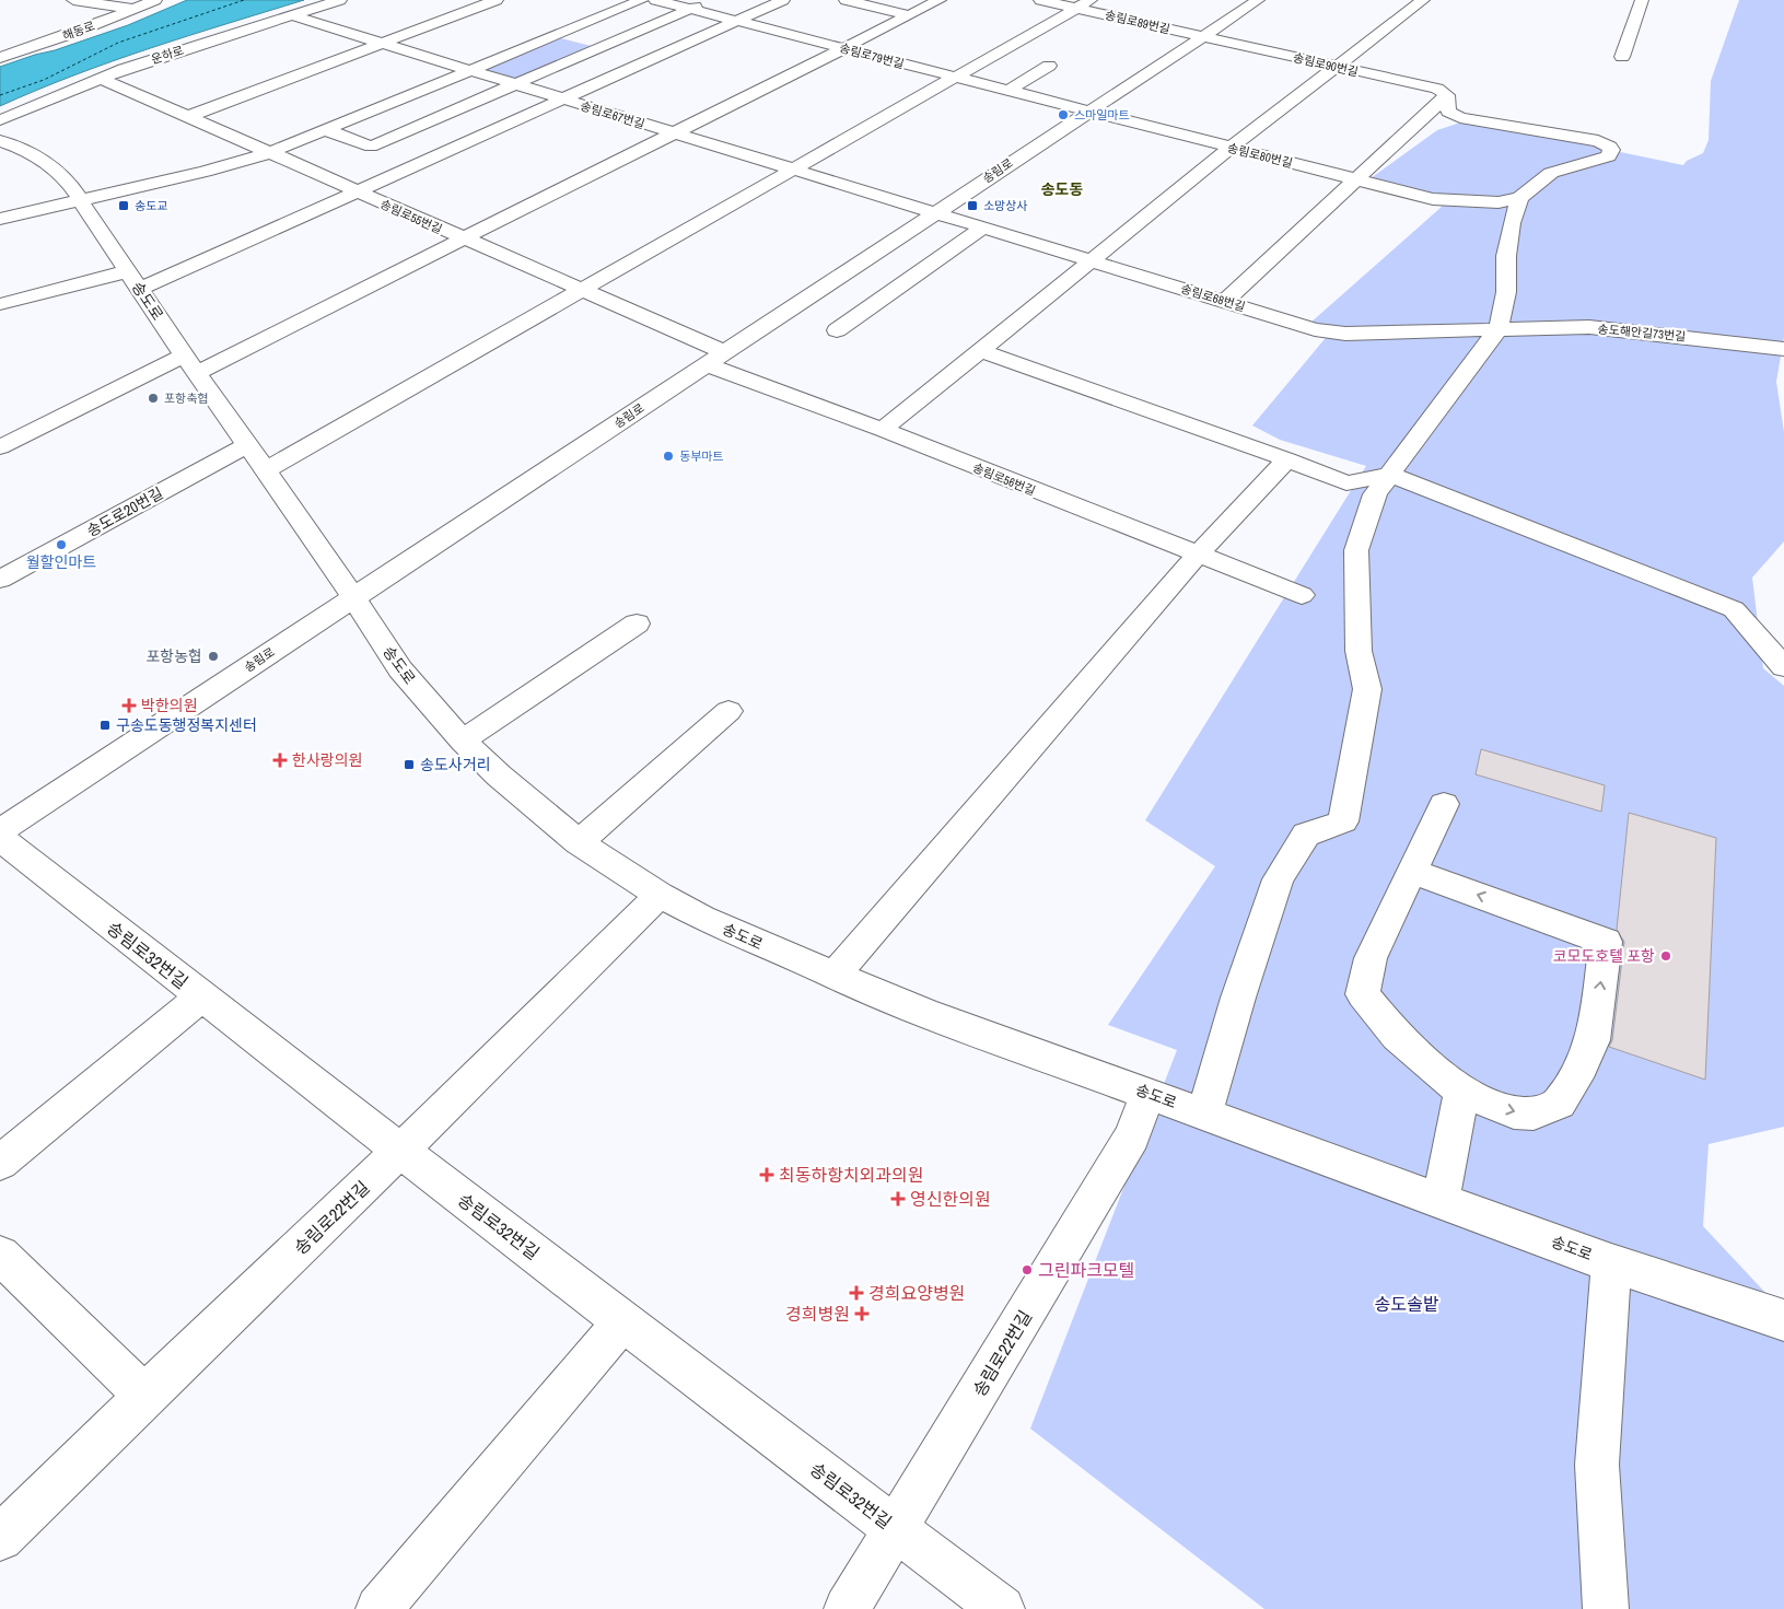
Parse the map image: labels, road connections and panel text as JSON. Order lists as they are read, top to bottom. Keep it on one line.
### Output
{"streets":{"street":["송림로89번길","해동로","운하로","송림로79번길","송림로90번길","송림로67번길","송림로80번길","송림로","송림로55번길","송림로68번길","송도로","송도해안길73번길","송림로56번길","송도로20번길","송림로32번길","송림로22번길"]},"crossings":[["송림로89번길","송림로90번길"],["송림로89번길","송림로"],["운하로","송림로67번길"],["운하로","송림로55번길"],["송림로79번길","송림로80번길"],["송림로79번길","송림로"],["송림로90번길","송림로"],["송림로67번길","송림로"],["송림로67번길","송림로68번길"],["송림로80번길","송림로"],["송림로","송림로55번길"],["송림로","송림로68번길"],["송림로","송도로"],["송림로","송림로56번길"],["송림로55번길","송림로56번길"],["송림로68번길","송도해안길73번길"],["송도로","송도로20번길"],["송도로","송림로22번길"],["송림로32번길","송림로22번길"]],"districts":["송도동"],"parks":["송도솔밭"],"places":{"other":["스마일마트","포항축협","동부마트","월할인마트","포항농협","코모도호텔 포항","그린파크모텔"],"transit":["송도교","소망상사","구송도동행정복지센터","송도사거리"],"health":["박한의원","한사랑의원","최동하항치외과의원","영신한의원","경희요양병원","경희병원"]}}
